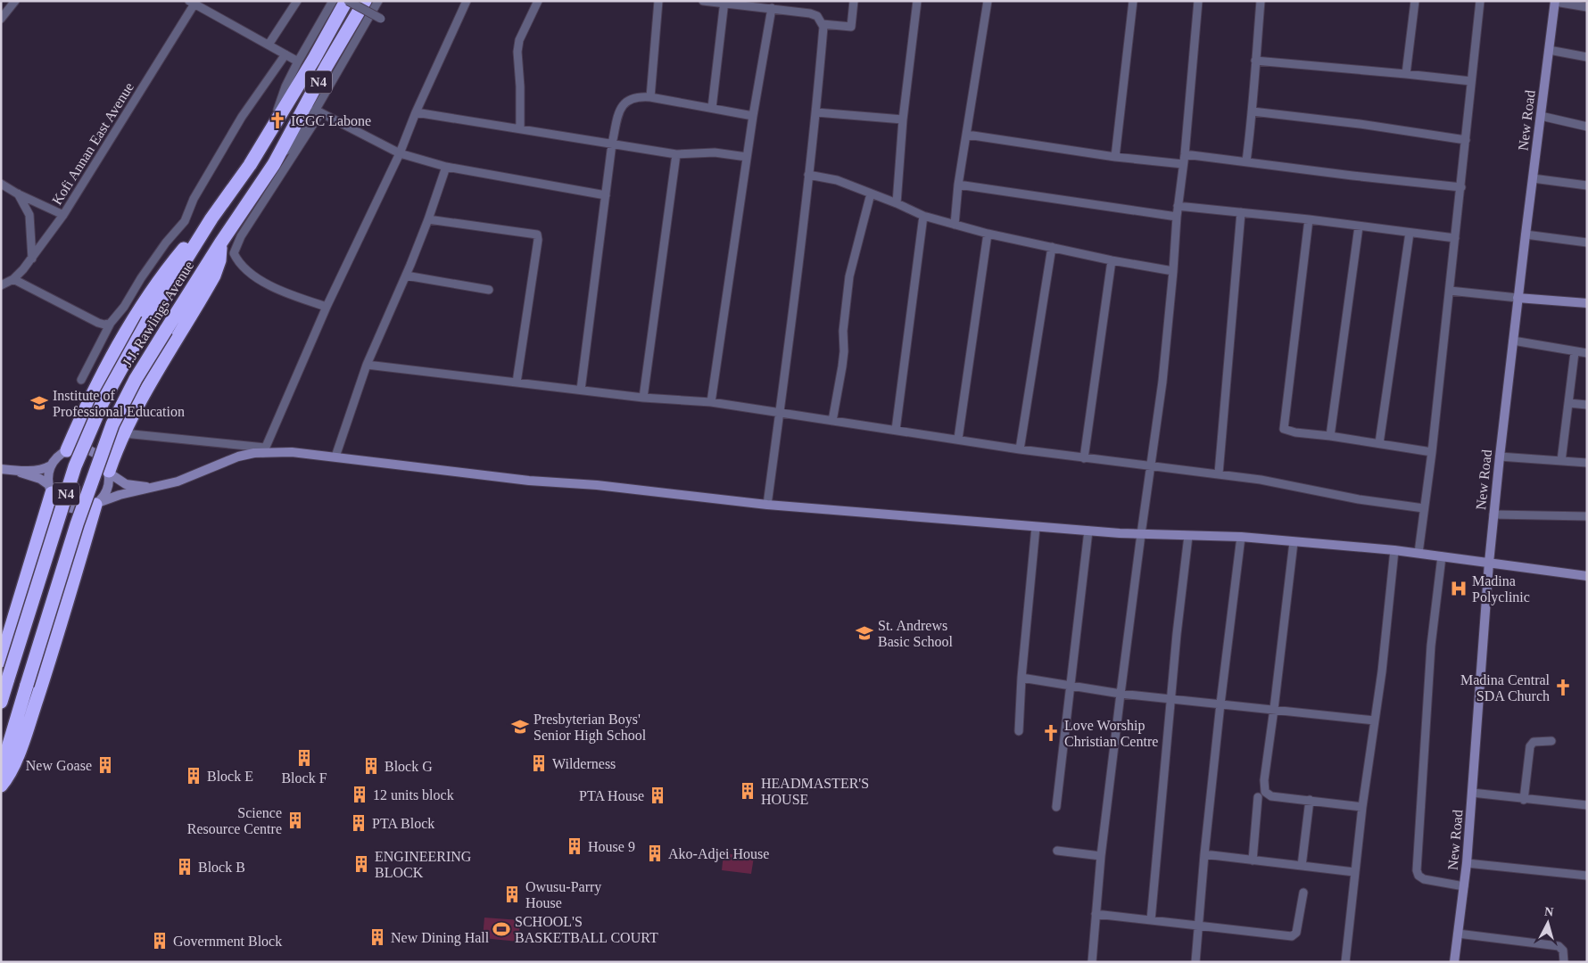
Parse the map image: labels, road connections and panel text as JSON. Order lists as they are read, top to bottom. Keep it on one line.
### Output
{"streets":{"highway":["N4","J.J. Rawlings Avenue"],"street":["New Road","Kofi Annan East Avenue"]},"places":{"church":["ICGC Labone","Madina Central SDA Church","Love Worship Christian Centre"],"school or university":["Institute of Professional Education","St. Andrews Basic School","Presbyterian Boys' Senior High School"],"hospital":["Madina Polyclinic"],"building":["Block F","Wilderness","New Goase","Block G","Block E","HEADMASTER'S HOUSE","12 units block","PTA House","Science Resource Centre","PTA Block","House 9","Ako-Adjei House","ENGINEERING BLOCK","Block B","Owusu-Parry House","New Dining Hall","Government Block"],"sports":["SCHOOL'S BASKETBALL COURT"]},"north":"top"}
